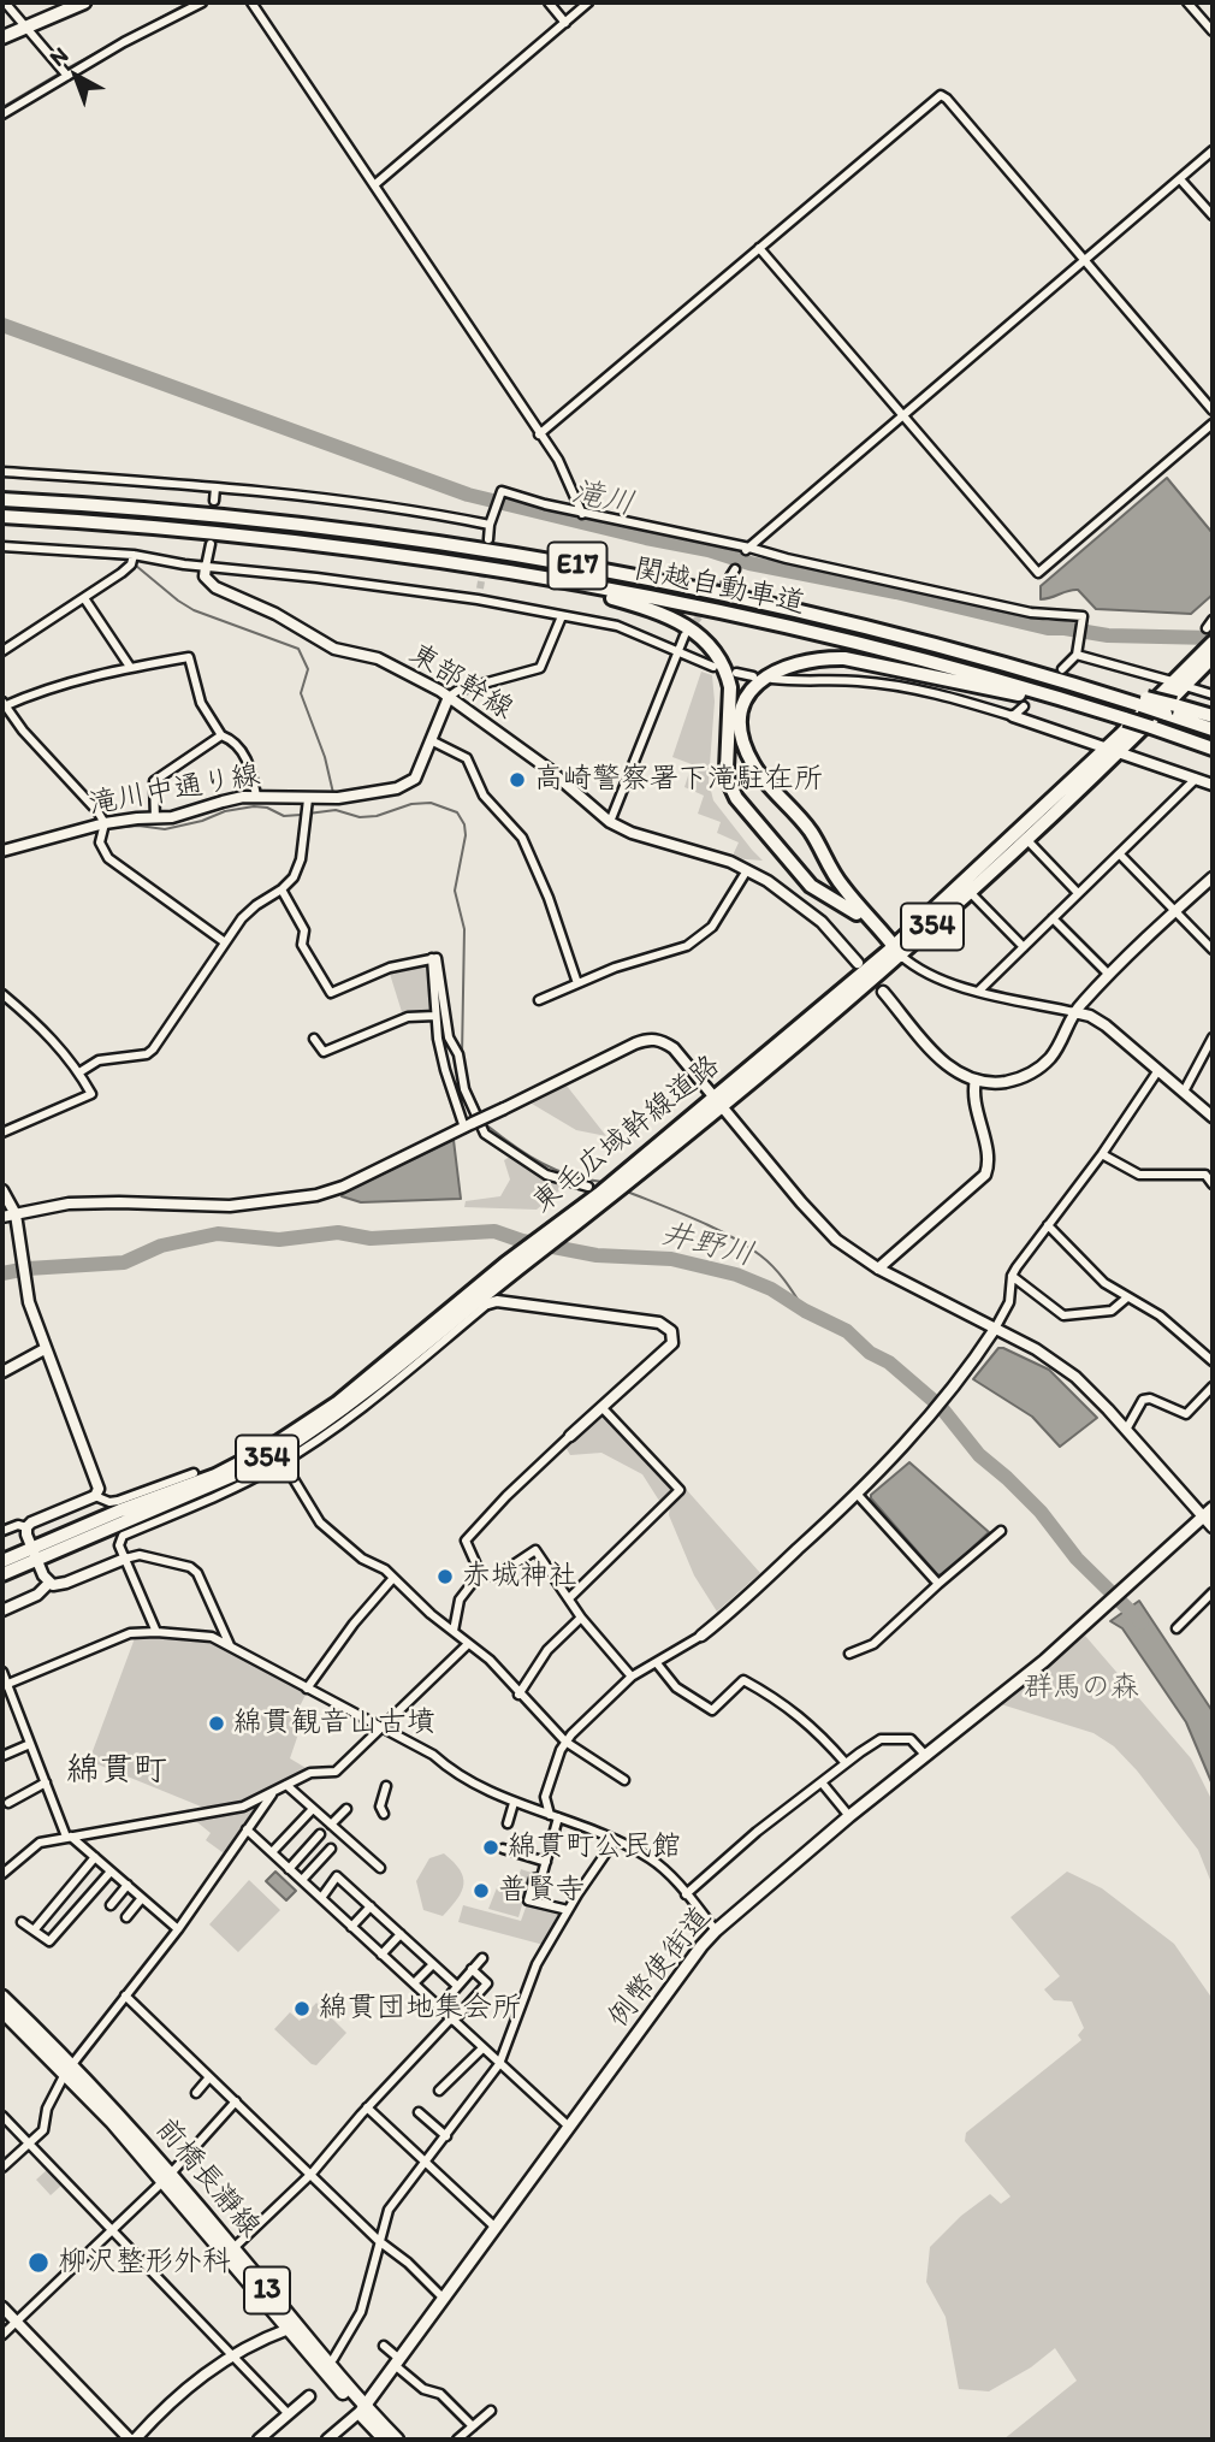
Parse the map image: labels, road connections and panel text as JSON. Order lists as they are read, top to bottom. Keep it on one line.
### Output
{"streets":{"highway":["E17","関越自動車道","354","東毛広域幹線道路"],"main road":["例幣使街道","前橋長瀞線","13"],"street":["東部幹線","滝川中通り線"]},"crossings":[["東部幹線","滝川中通り線"],["例幣使街道","前橋長瀞線"]],"districts":["綿貫町"],"water":["滝川","井野川"],"parks":["群馬の森"],"places":["高崎警察署下滝駐在所","赤城神社","綿貫観音山古墳","綿貫町公民館","普賢寺","綿貫団地集会所","柳沢整形外科"],"north":"top left"}
